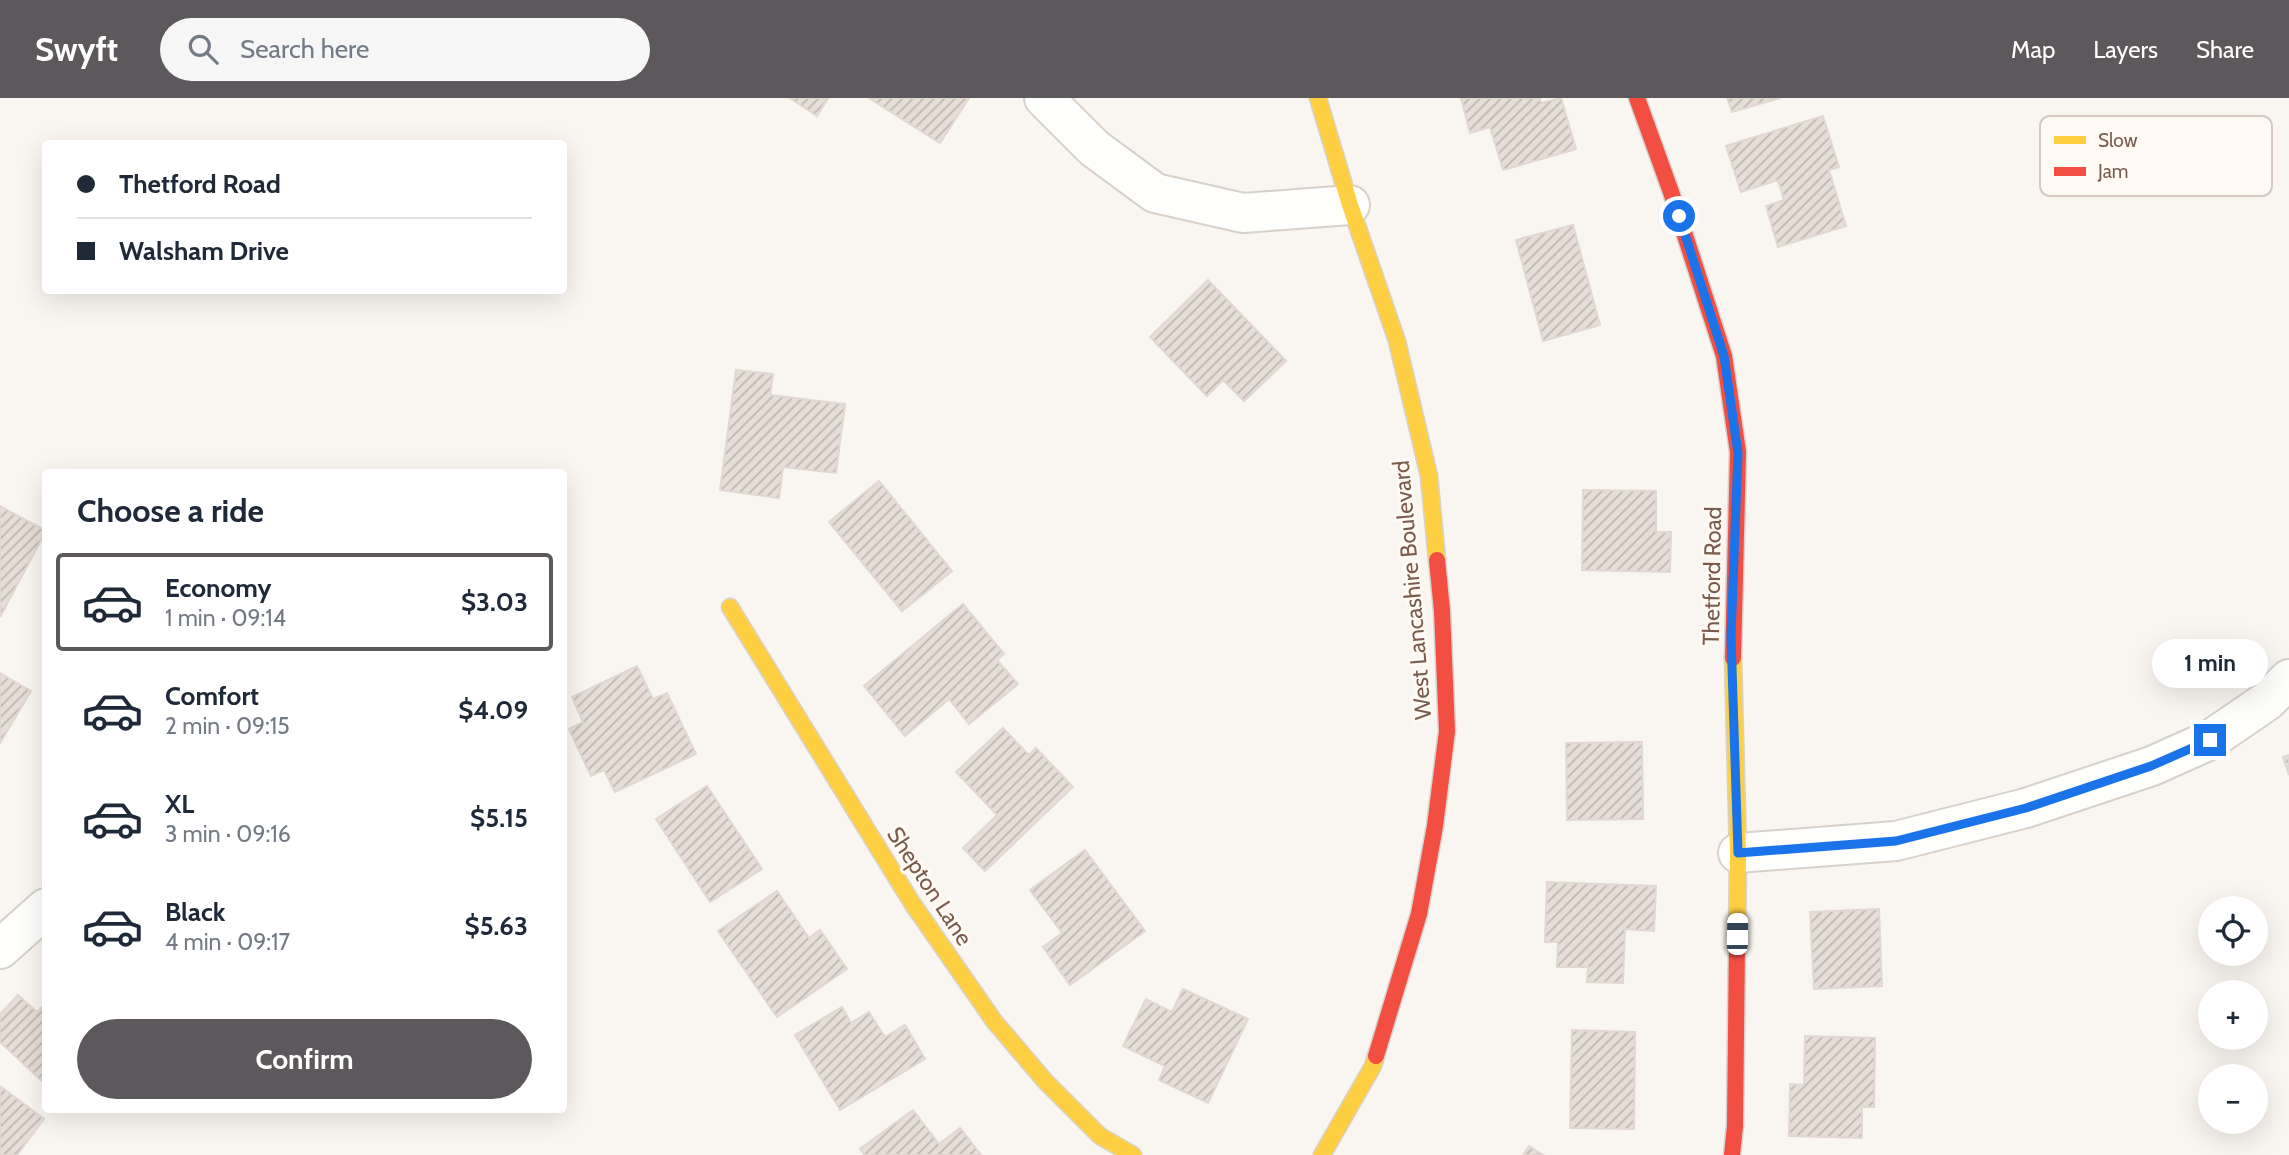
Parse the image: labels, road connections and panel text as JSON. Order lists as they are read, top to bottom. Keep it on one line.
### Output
{"streets":{"street":["Thetford Road","West Lancashire Boulevard","Shepton Lane"]},"legend":["Slow","Jam"],"page":{"header":"Swyft","search":"Search here","nav":["Map","Layers","Share"],"banner":["Thetford Road","Walsham Drive"],"heading":"Choose a ride","list":[{"name":"Economy","note":"1 min · 09:14","value":"$3.03"},{"name":"Comfort","note":"2 min · 09:15","value":"$4.09"},{"name":"XL","note":"3 min · 09:16","value":"$5.15"},{"name":"Black","note":"4 min · 09:17","value":"$5.63"}],"bubble":"1 min","map_buttons":["+","−"],"buttons":"Confirm"}}
